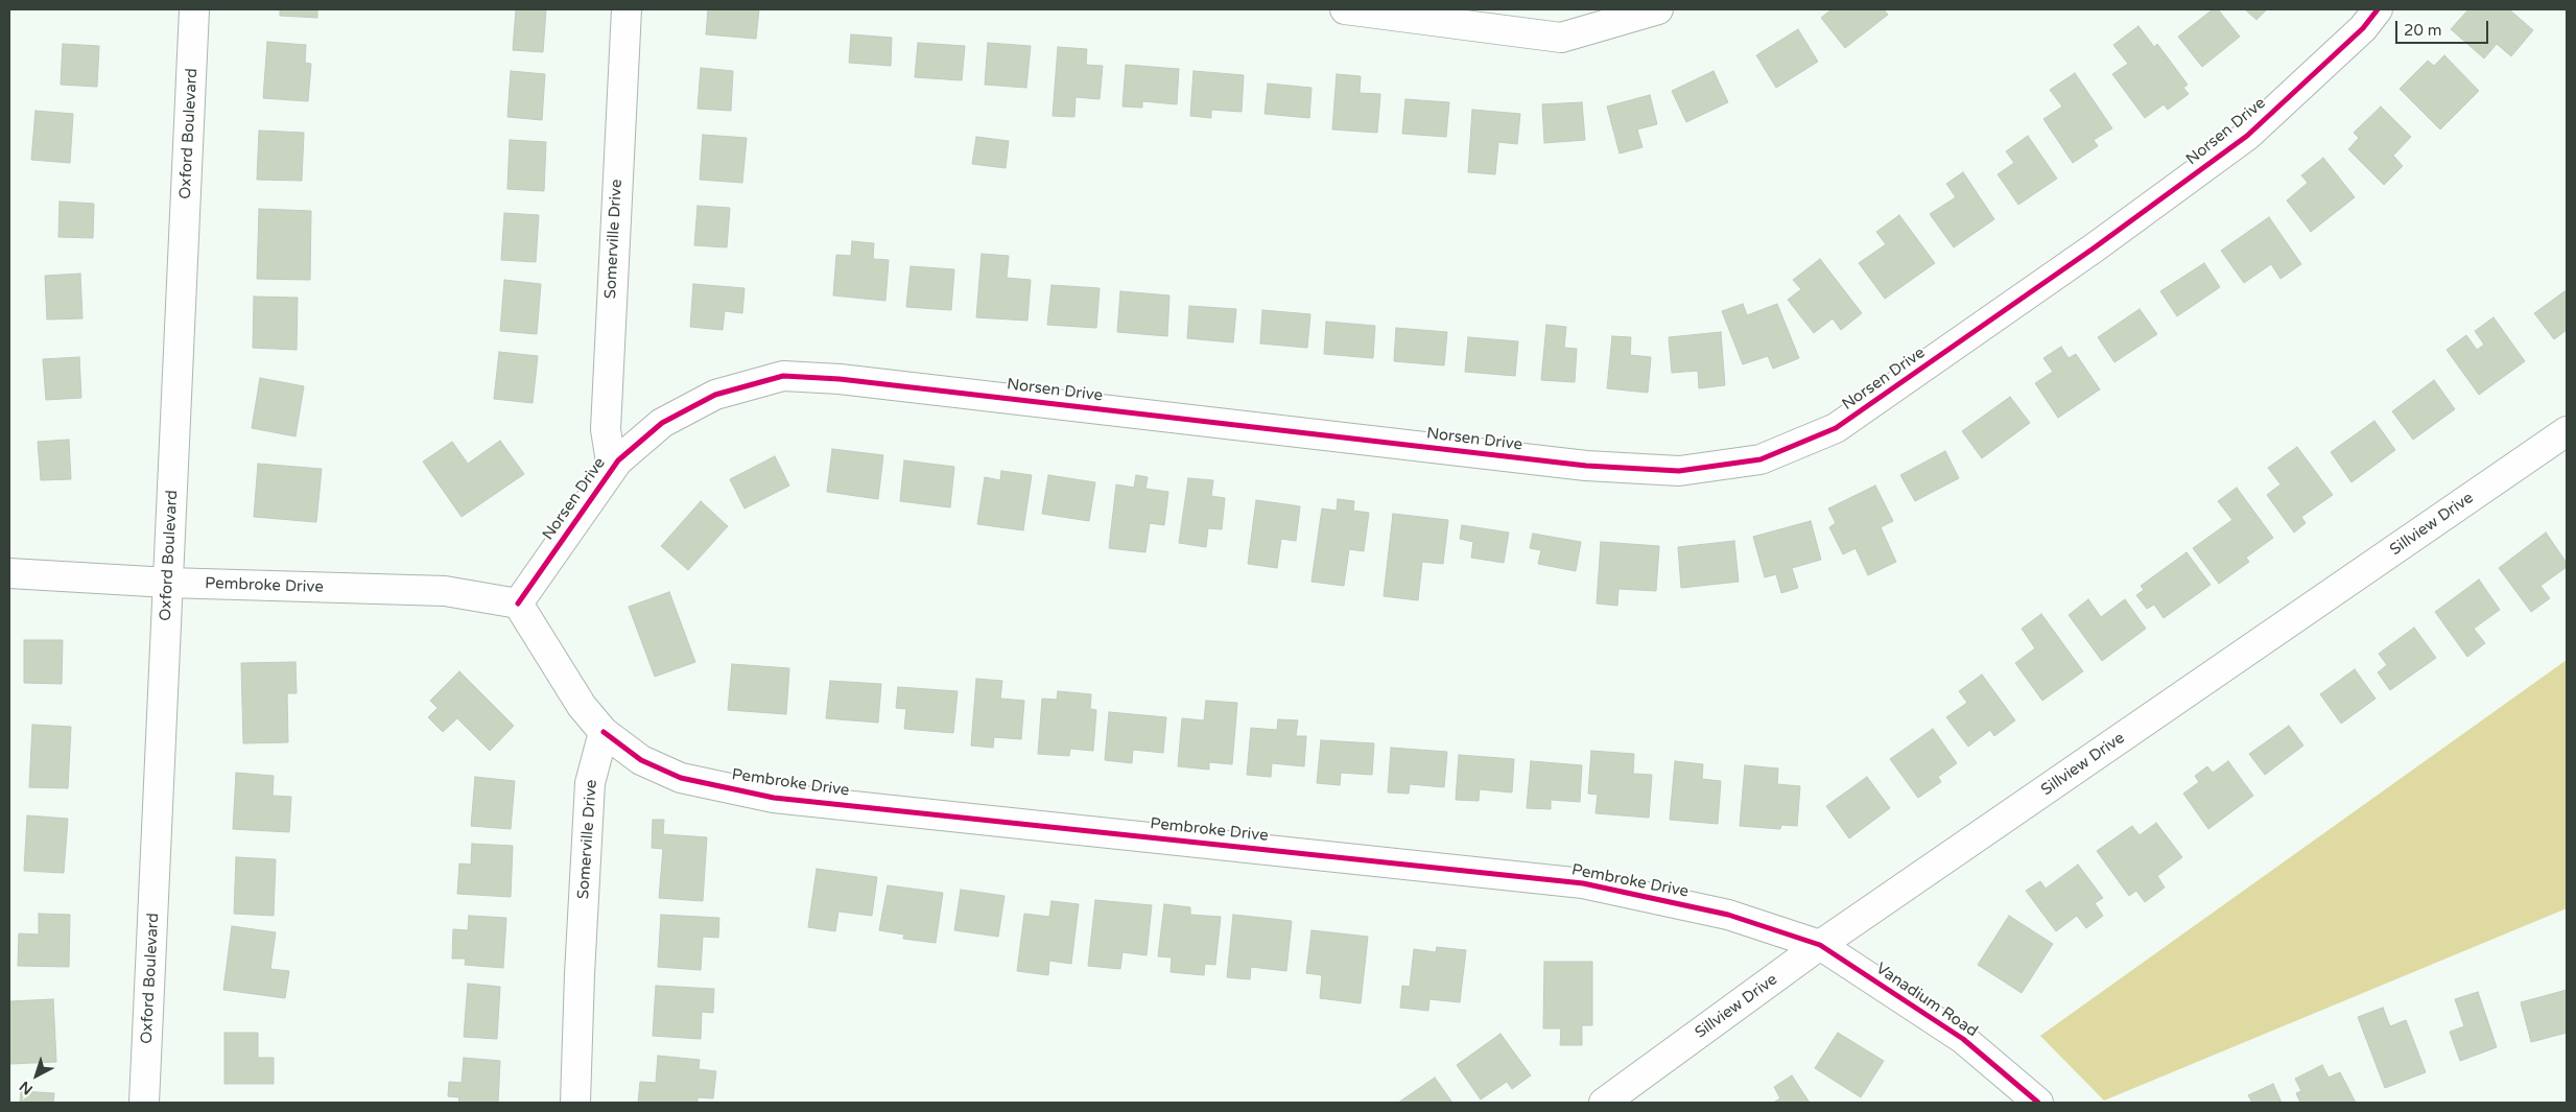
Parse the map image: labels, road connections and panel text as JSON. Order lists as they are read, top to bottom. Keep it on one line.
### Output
{"streets":{"street":["Norsen Drive","Oxford Boulevard","Somerville Drive","Sillview Drive","Pembroke Drive","Vanadium Road"]},"crossings":[["Norsen Drive","Somerville Drive"],["Norsen Drive","Pembroke Drive"],["Oxford Boulevard","Pembroke Drive"],["Somerville Drive","Pembroke Drive"],["Sillview Drive","Pembroke Drive"],["Sillview Drive","Vanadium Road"],["Pembroke Drive","Vanadium Road"]],"scale_bar":"20 m","north":"bottom left"}
